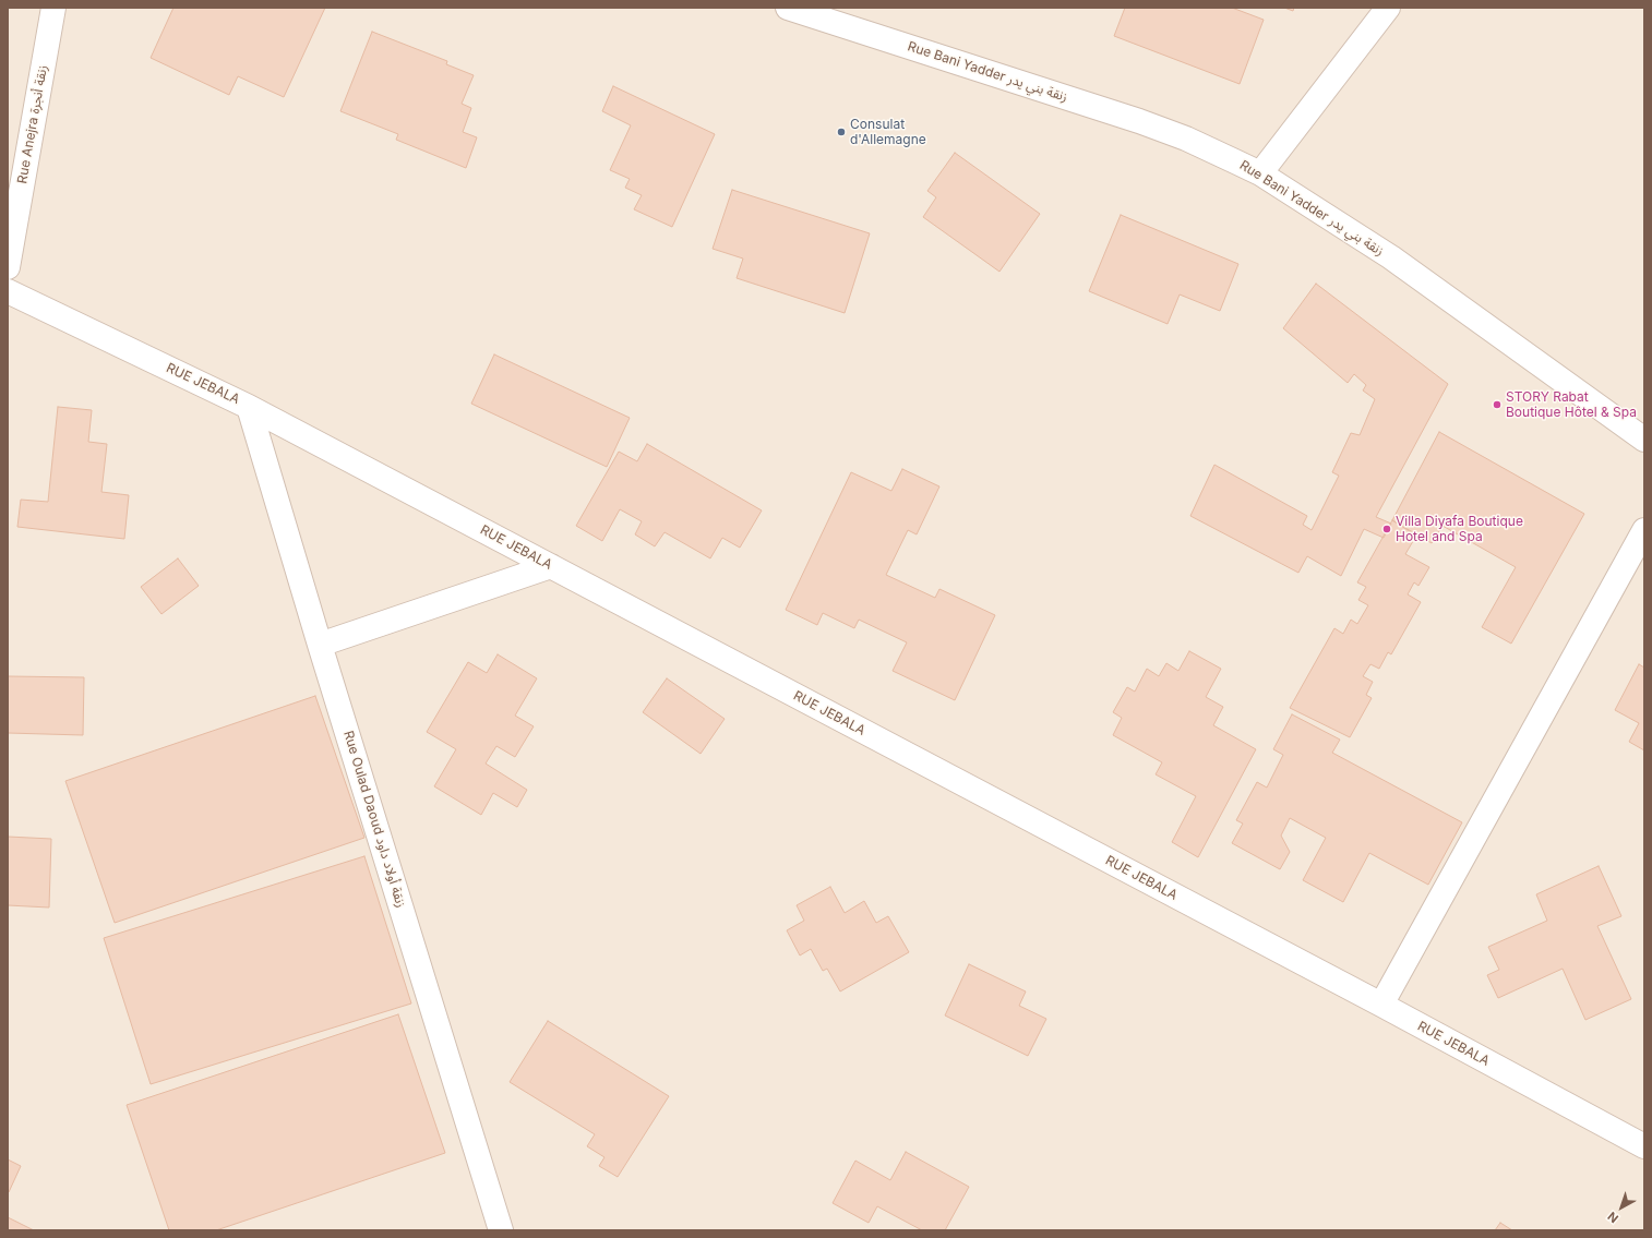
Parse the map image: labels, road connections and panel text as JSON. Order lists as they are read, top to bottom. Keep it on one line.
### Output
{"streets":{"street":["Rue Bani Yadder زنقة بني يدر","Rue Anejra زنقة أنجرة","RUE JEBALA","Rue Oulad Daoud زنقة أولاد داود"]},"crossings":[["RUE JEBALA","Rue Oulad Daoud زنقة أولاد داود"]],"places":["Consulat d'Allemagne","STORY Rabat Boutique Hôtel & Spa","Villa Diyafa Boutique Hotel and Spa"],"north":"bottom left"}
